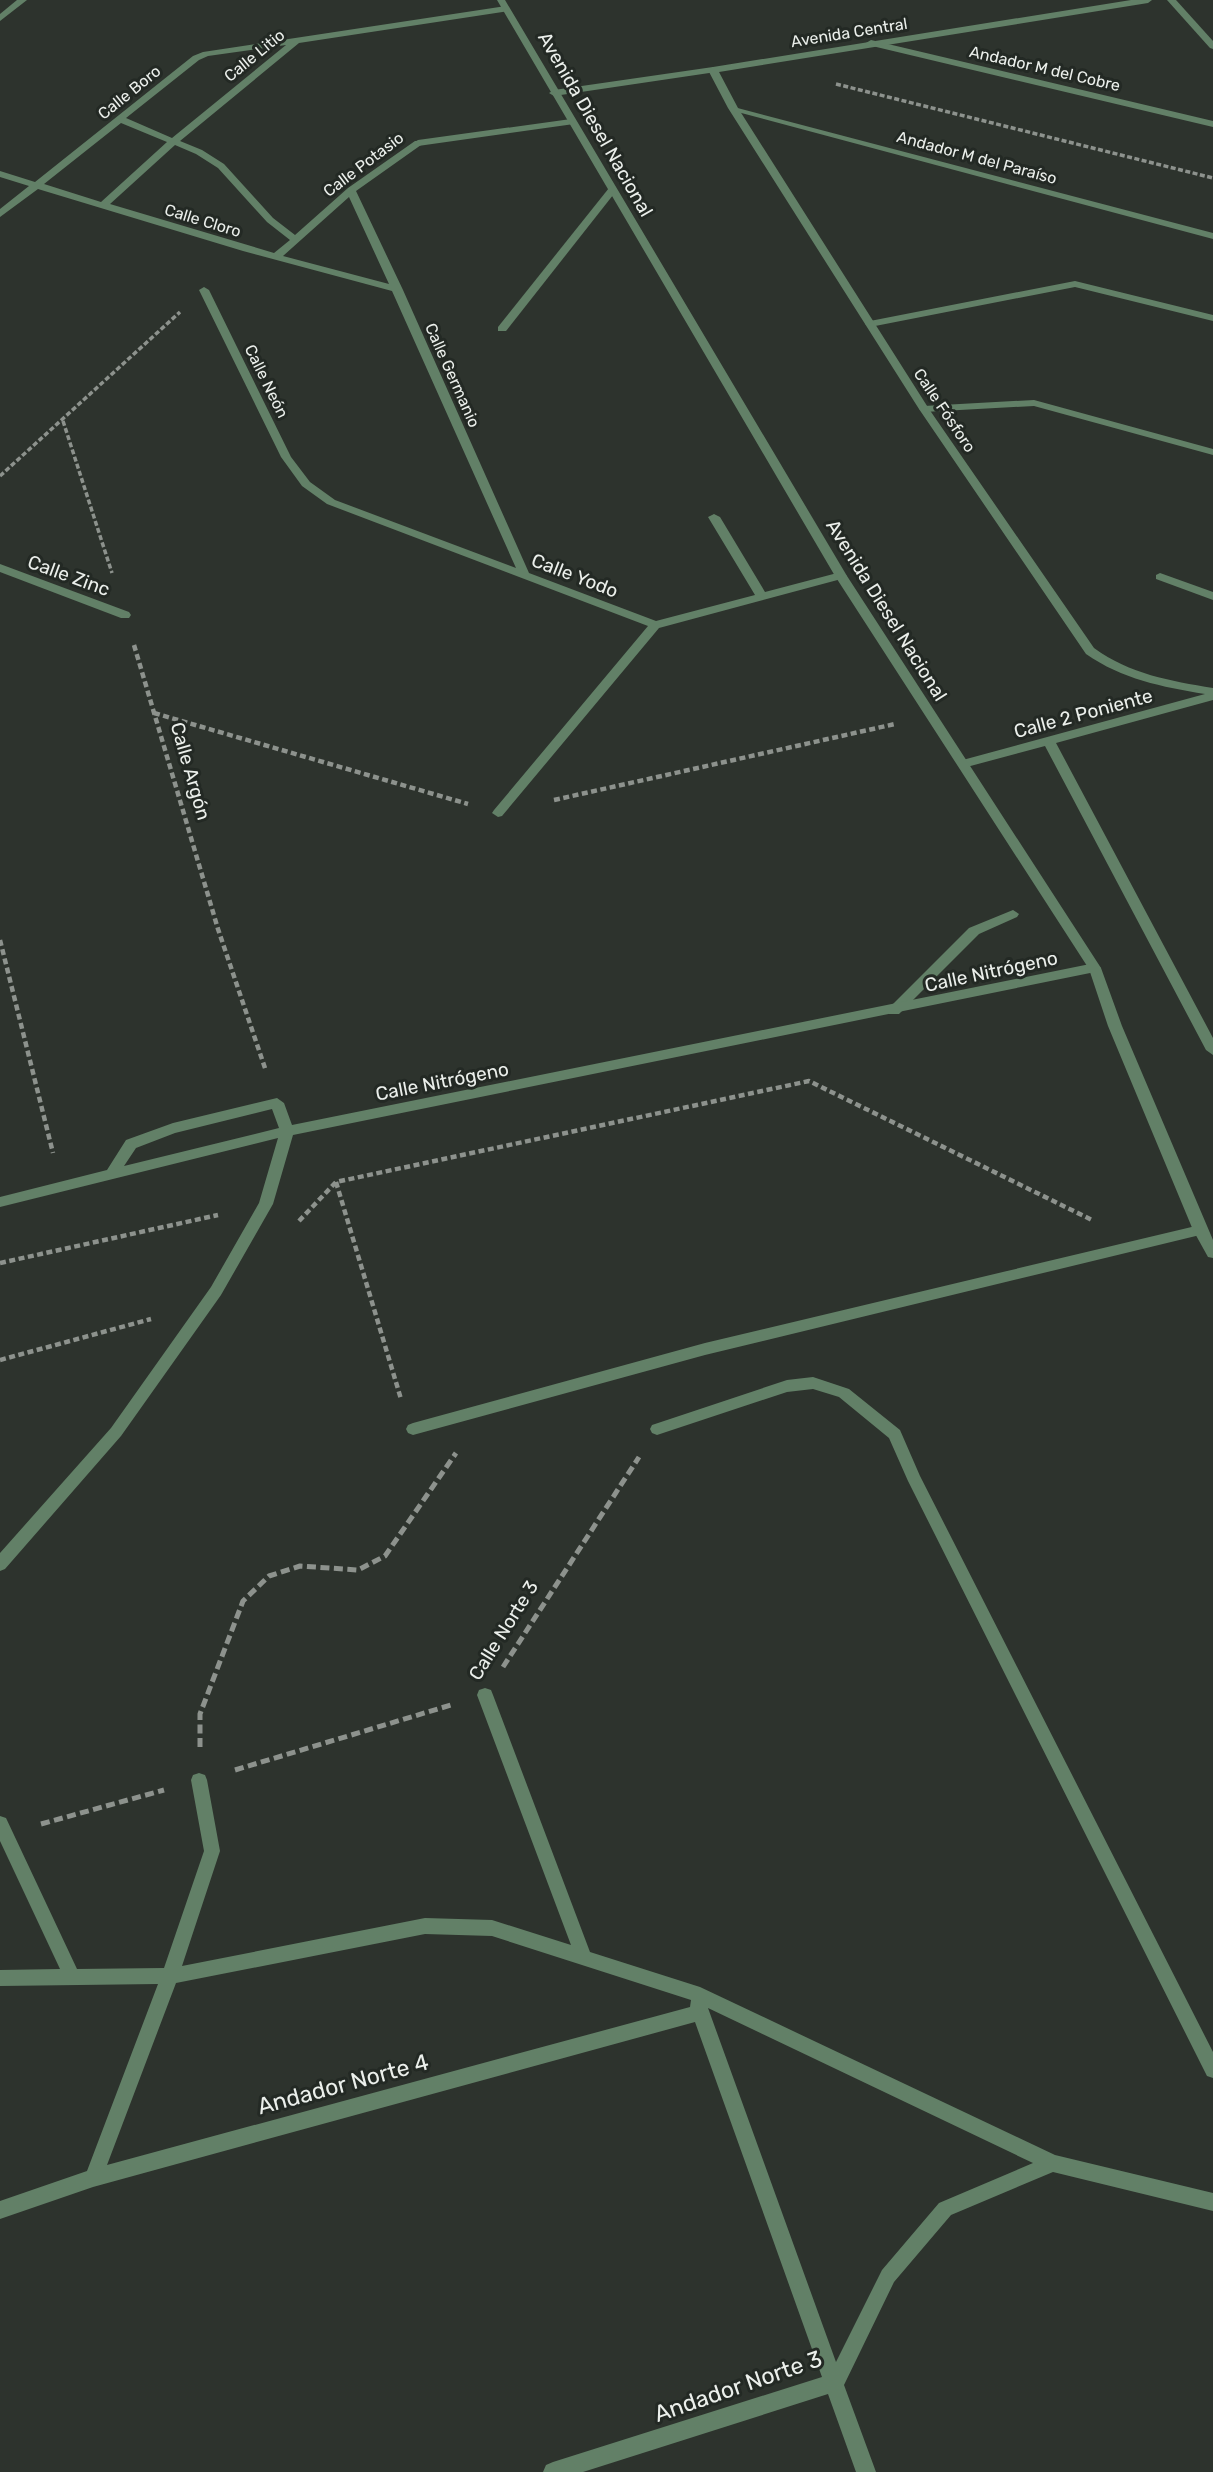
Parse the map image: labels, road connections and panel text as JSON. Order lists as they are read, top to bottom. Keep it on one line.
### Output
{"streets":{"street":["Avenida Central","Calle Litio","Andador M del Cobre","Calle Boro","Avenida Diesel Nacional","Andador M del Paraíso","Calle Potasio","Calle Cloro","Calle Germanio","Calle Neón","Calle Fósforo","Calle Zinc","Calle Yodo","Calle 2 Poniente","Calle Nitrógeno","Calle Norte 3","Andador Norte 4","Andador Norte 3"],"path":["Calle Argón"]},"crossings":[["Avenida Central","Andador M del Cobre"],["Avenida Central","Avenida Diesel Nacional"],["Avenida Central","Calle Fósforo"],["Calle Litio","Calle Boro"],["Calle Litio","Avenida Diesel Nacional"],["Calle Litio","Calle Cloro"],["Calle Boro","Calle Cloro"],["Avenida Diesel Nacional","Calle Potasio"],["Avenida Diesel Nacional","Calle 2 Poniente"],["Avenida Diesel Nacional","Calle Nitrógeno"],["Andador M del Paraíso","Calle Fósforo"],["Calle Potasio","Calle Cloro"],["Calle Potasio","Calle Germanio"],["Calle Cloro","Calle Germanio"],["Calle Germanio","Calle Yodo"],["Calle Neón","Calle Yodo"],["Calle Fósforo","Calle 2 Poniente"],["Calle Zinc","Calle Argón"]]}
